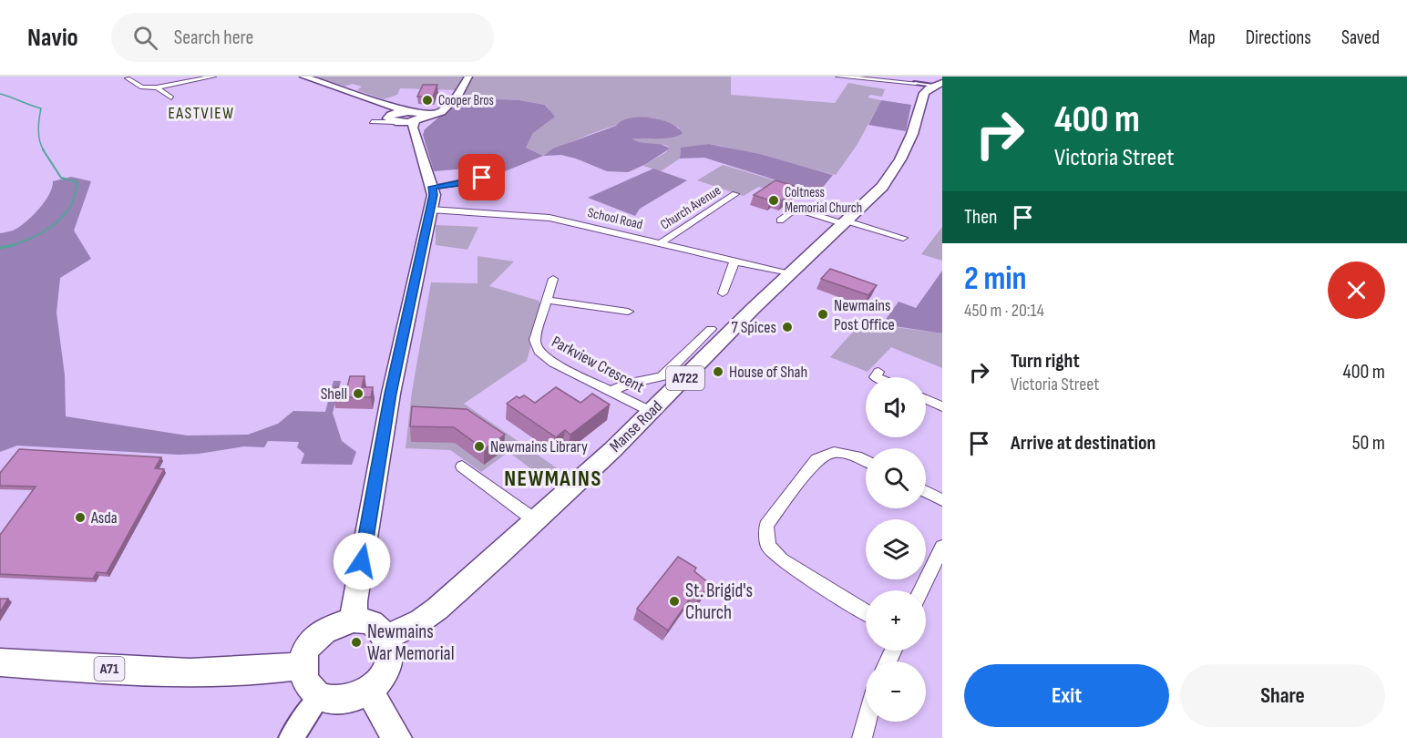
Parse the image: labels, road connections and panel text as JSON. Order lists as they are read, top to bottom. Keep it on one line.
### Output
{"streets":{"main road":["A722","Manse Road","A71"],"street":["Church Avenue","School Road","Parkview Crescent"]},"crossings":[["Church Avenue","School Road"],["School Road","Manse Road"],["Parkview Crescent","Manse Road"],["Manse Road","A71"]],"districts":["EASTVIEW","NEWMAINS"],"places":["Cooper Bros","Coltness Memorial Church","Newmains Post Office","7 Spices","House of Shah","Shell","Newmains Library","Asda","St. Brigid's Church","Newmains War Memorial"],"page":{"header":"Navio","search":"Search here","nav":["Map","Directions","Saved"],"turn":["400 m","Victoria Street"],"then":"Then","heading":["2 min","450 m · 20:14"],"list":[{"name":"Turn right","note":"Victoria Street","value":"400 m"},{"name":"Arrive at destination","value":"50 m"}],"map_buttons":["+","−"],"buttons":["Exit","Share"]}}
